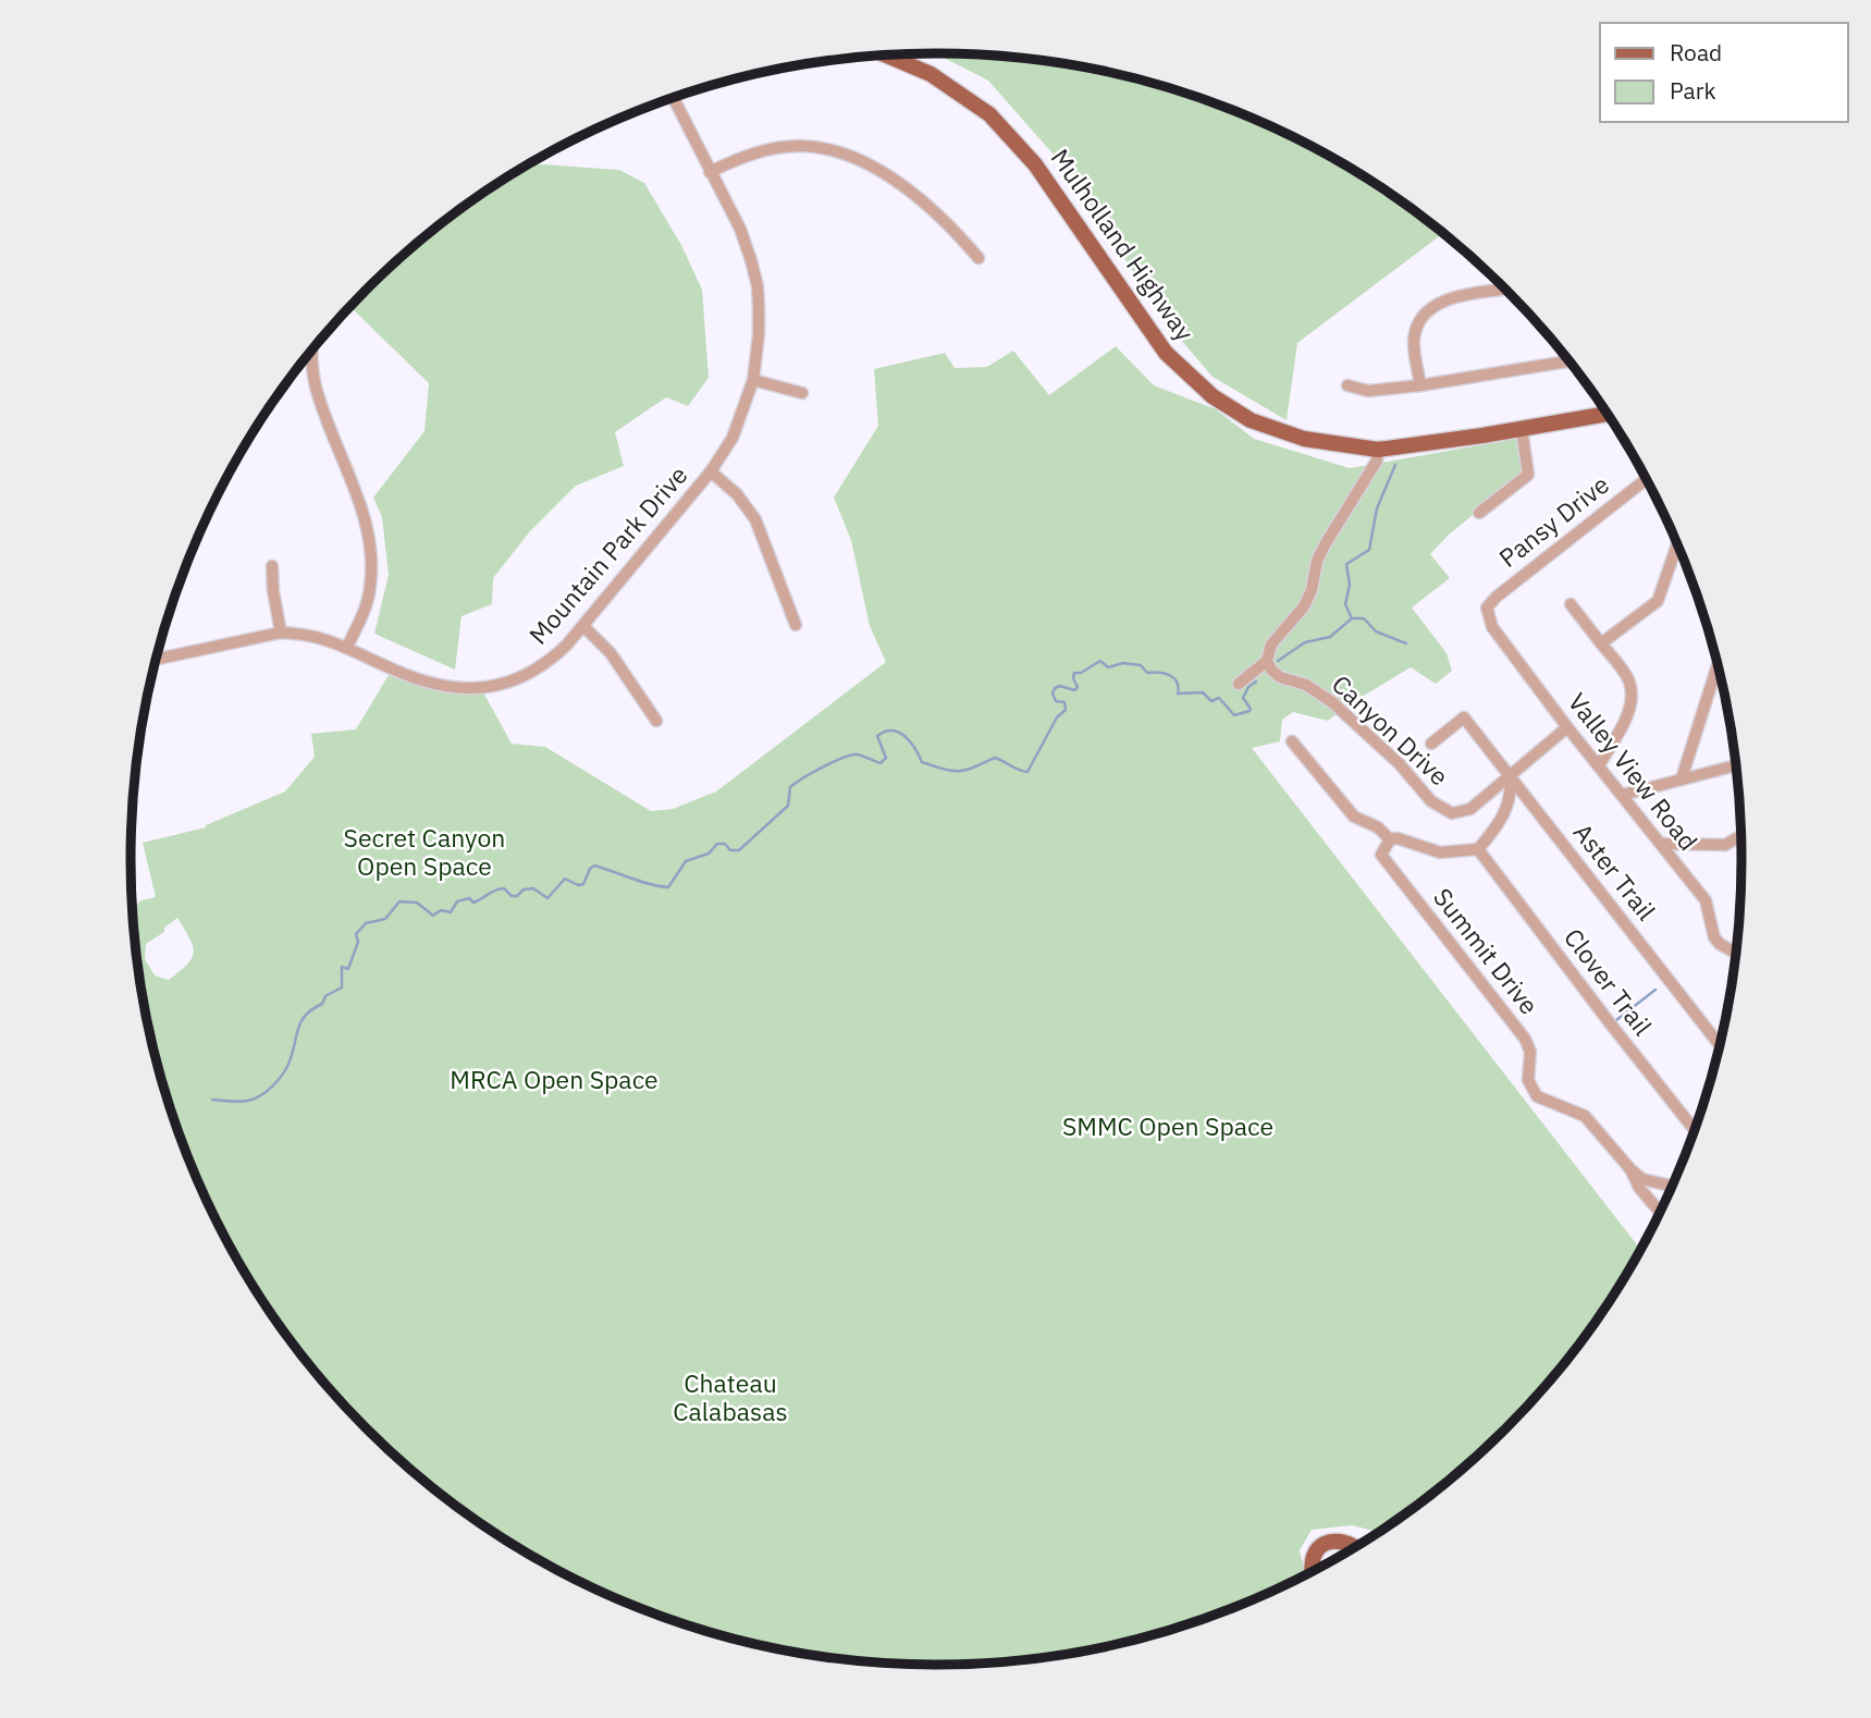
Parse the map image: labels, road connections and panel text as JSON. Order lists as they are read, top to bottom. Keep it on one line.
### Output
{"streets":{"main road":["Mulholland Highway"],"street":["Pansy Drive","Mountain Park Drive","Canyon Drive","Valley View Road","Aster Trail","Summit Drive","Clover Trail"]},"crossings":[["Pansy Drive","Valley View Road"],["Canyon Drive","Valley View Road"],["Canyon Drive","Aster Trail"],["Summit Drive","Clover Trail"]],"parks":["Secret Canyon Open Space","MRCA Open Space","SMMC Open Space","Chateau Calabasas"],"legend":["Road","Park"]}
